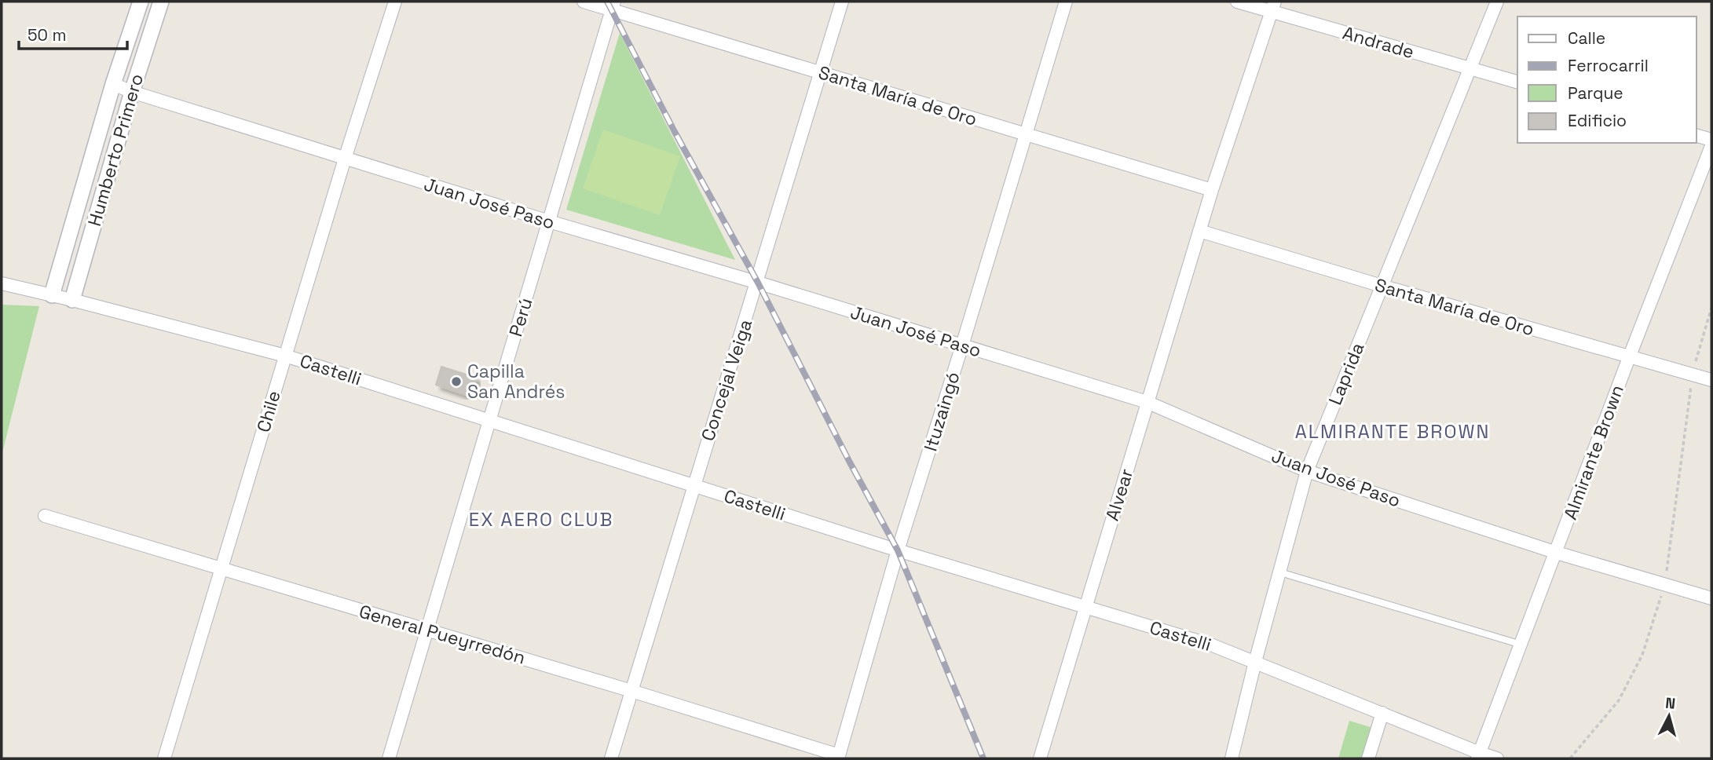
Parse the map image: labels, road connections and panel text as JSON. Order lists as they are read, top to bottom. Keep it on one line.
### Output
{"streets":{"street":["Andrade","Santa María de Oro","Humberto Primero","Juan José Paso","Perú","Castelli","Laprida","Concejal Veiga","Chile","Ituzaingó","Almirante Brown","Alvear","General Pueyrredón"]},"crossings":[["Andrade","Laprida"],["Andrade","Alvear"],["Santa María de Oro","Perú"],["Santa María de Oro","Laprida"],["Santa María de Oro","Concejal Veiga"],["Santa María de Oro","Ituzaingó"],["Santa María de Oro","Almirante Brown"],["Santa María de Oro","Alvear"],["Humberto Primero","Juan José Paso"],["Humberto Primero","Castelli"],["Juan José Paso","Perú"],["Juan José Paso","Laprida"],["Juan José Paso","Concejal Veiga"],["Juan José Paso","Chile"],["Juan José Paso","Ituzaingó"],["Juan José Paso","Almirante Brown"],["Juan José Paso","Alvear"],["Perú","Castelli"],["Perú","General Pueyrredón"],["Castelli","Laprida"],["Castelli","Concejal Veiga"],["Castelli","Chile"],["Castelli","Ituzaingó"],["Castelli","Almirante Brown"],["Castelli","Alvear"],["Concejal Veiga","General Pueyrredón"],["Chile","General Pueyrredón"],["Ituzaingó","General Pueyrredón"]],"districts":["ALMIRANTE BROWN","EX AERO CLUB"],"places":["Capilla San Andrés"],"legend":["Calle","Ferrocarril","Parque","Edificio"],"scale_bar":"50 m","north":"top"}
